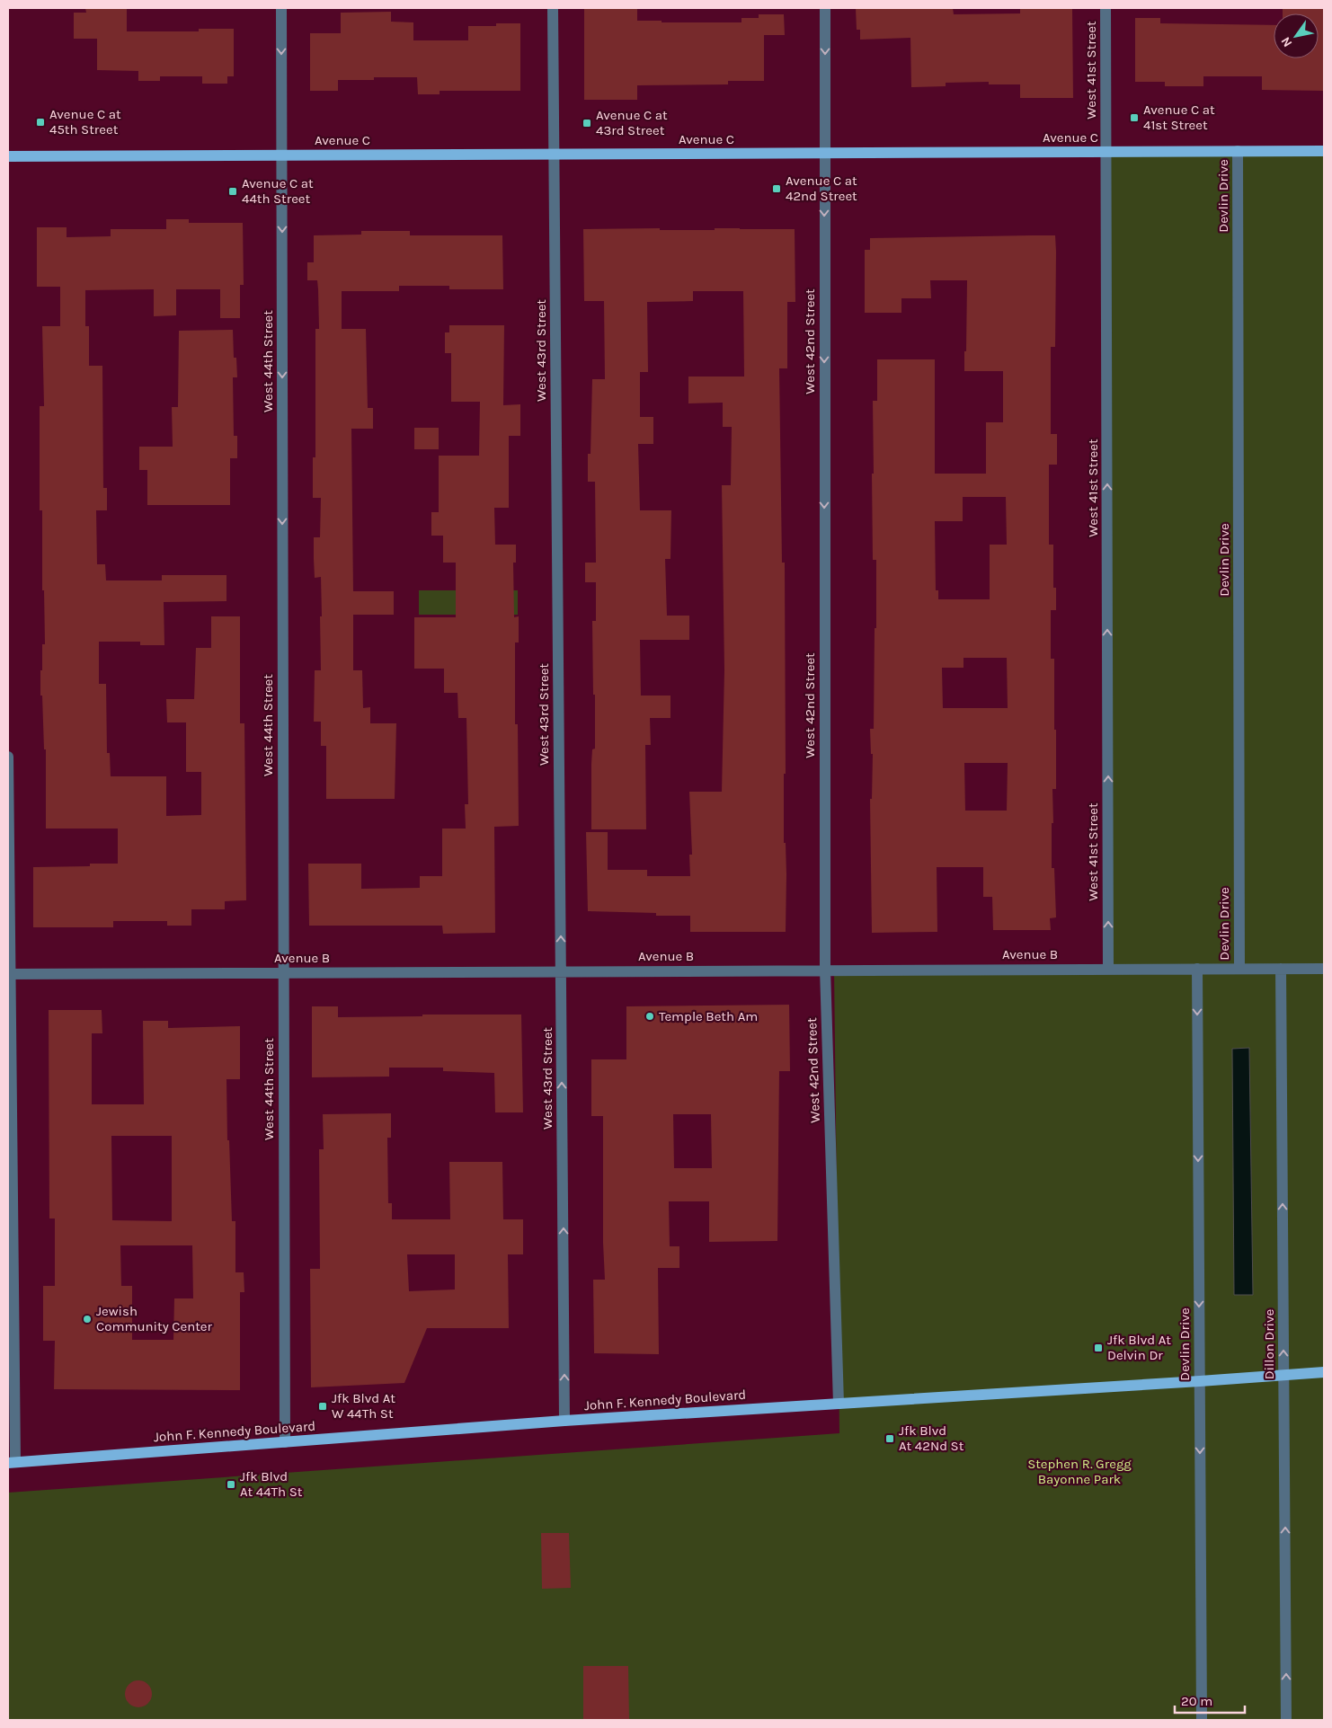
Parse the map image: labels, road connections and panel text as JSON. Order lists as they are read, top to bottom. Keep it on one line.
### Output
{"streets":{"main road":["Avenue C","John F. Kennedy Boulevard"],"street":["West 41st Street","Devlin Drive","West 42nd Street","West 43rd Street","West 44th Street","Avenue B","Dillon Drive"]},"crossings":[["West 41st Street","Avenue C"],["West 41st Street","Avenue B"],["Avenue C","Devlin Drive"],["Avenue C","West 42nd Street"],["Avenue C","West 43rd Street"],["Avenue C","West 44th Street"],["Devlin Drive","Avenue B"],["Devlin Drive","John F. Kennedy Boulevard"],["West 42nd Street","Avenue B"],["West 42nd Street","John F. Kennedy Boulevard"],["West 43rd Street","Avenue B"],["West 43rd Street","John F. Kennedy Boulevard"],["West 44th Street","Avenue B"],["West 44th Street","John F. Kennedy Boulevard"],["Avenue B","Dillon Drive"],["Dillon Drive","John F. Kennedy Boulevard"]],"one_way":["West 41st Street","Devlin Drive","West 42nd Street","West 43rd Street","West 44th Street","Dillon Drive"],"parks":["Stephen R. Gregg Bayonne Park"],"places":{"transit":["Avenue C at 41st Street","Avenue C at 45th Street","Avenue C at 43rd Street","Avenue C at 42nd Street","Avenue C at 44th Street","Jfk Blvd At Delvin Dr","Jfk Blvd At W 44Th St","Jfk Blvd At 42Nd St","Jfk Blvd At 44Th St"],"other":["Temple Beth Am","Jewish Community Center"]},"scale_bar":"20 m","north":"bottom left"}
